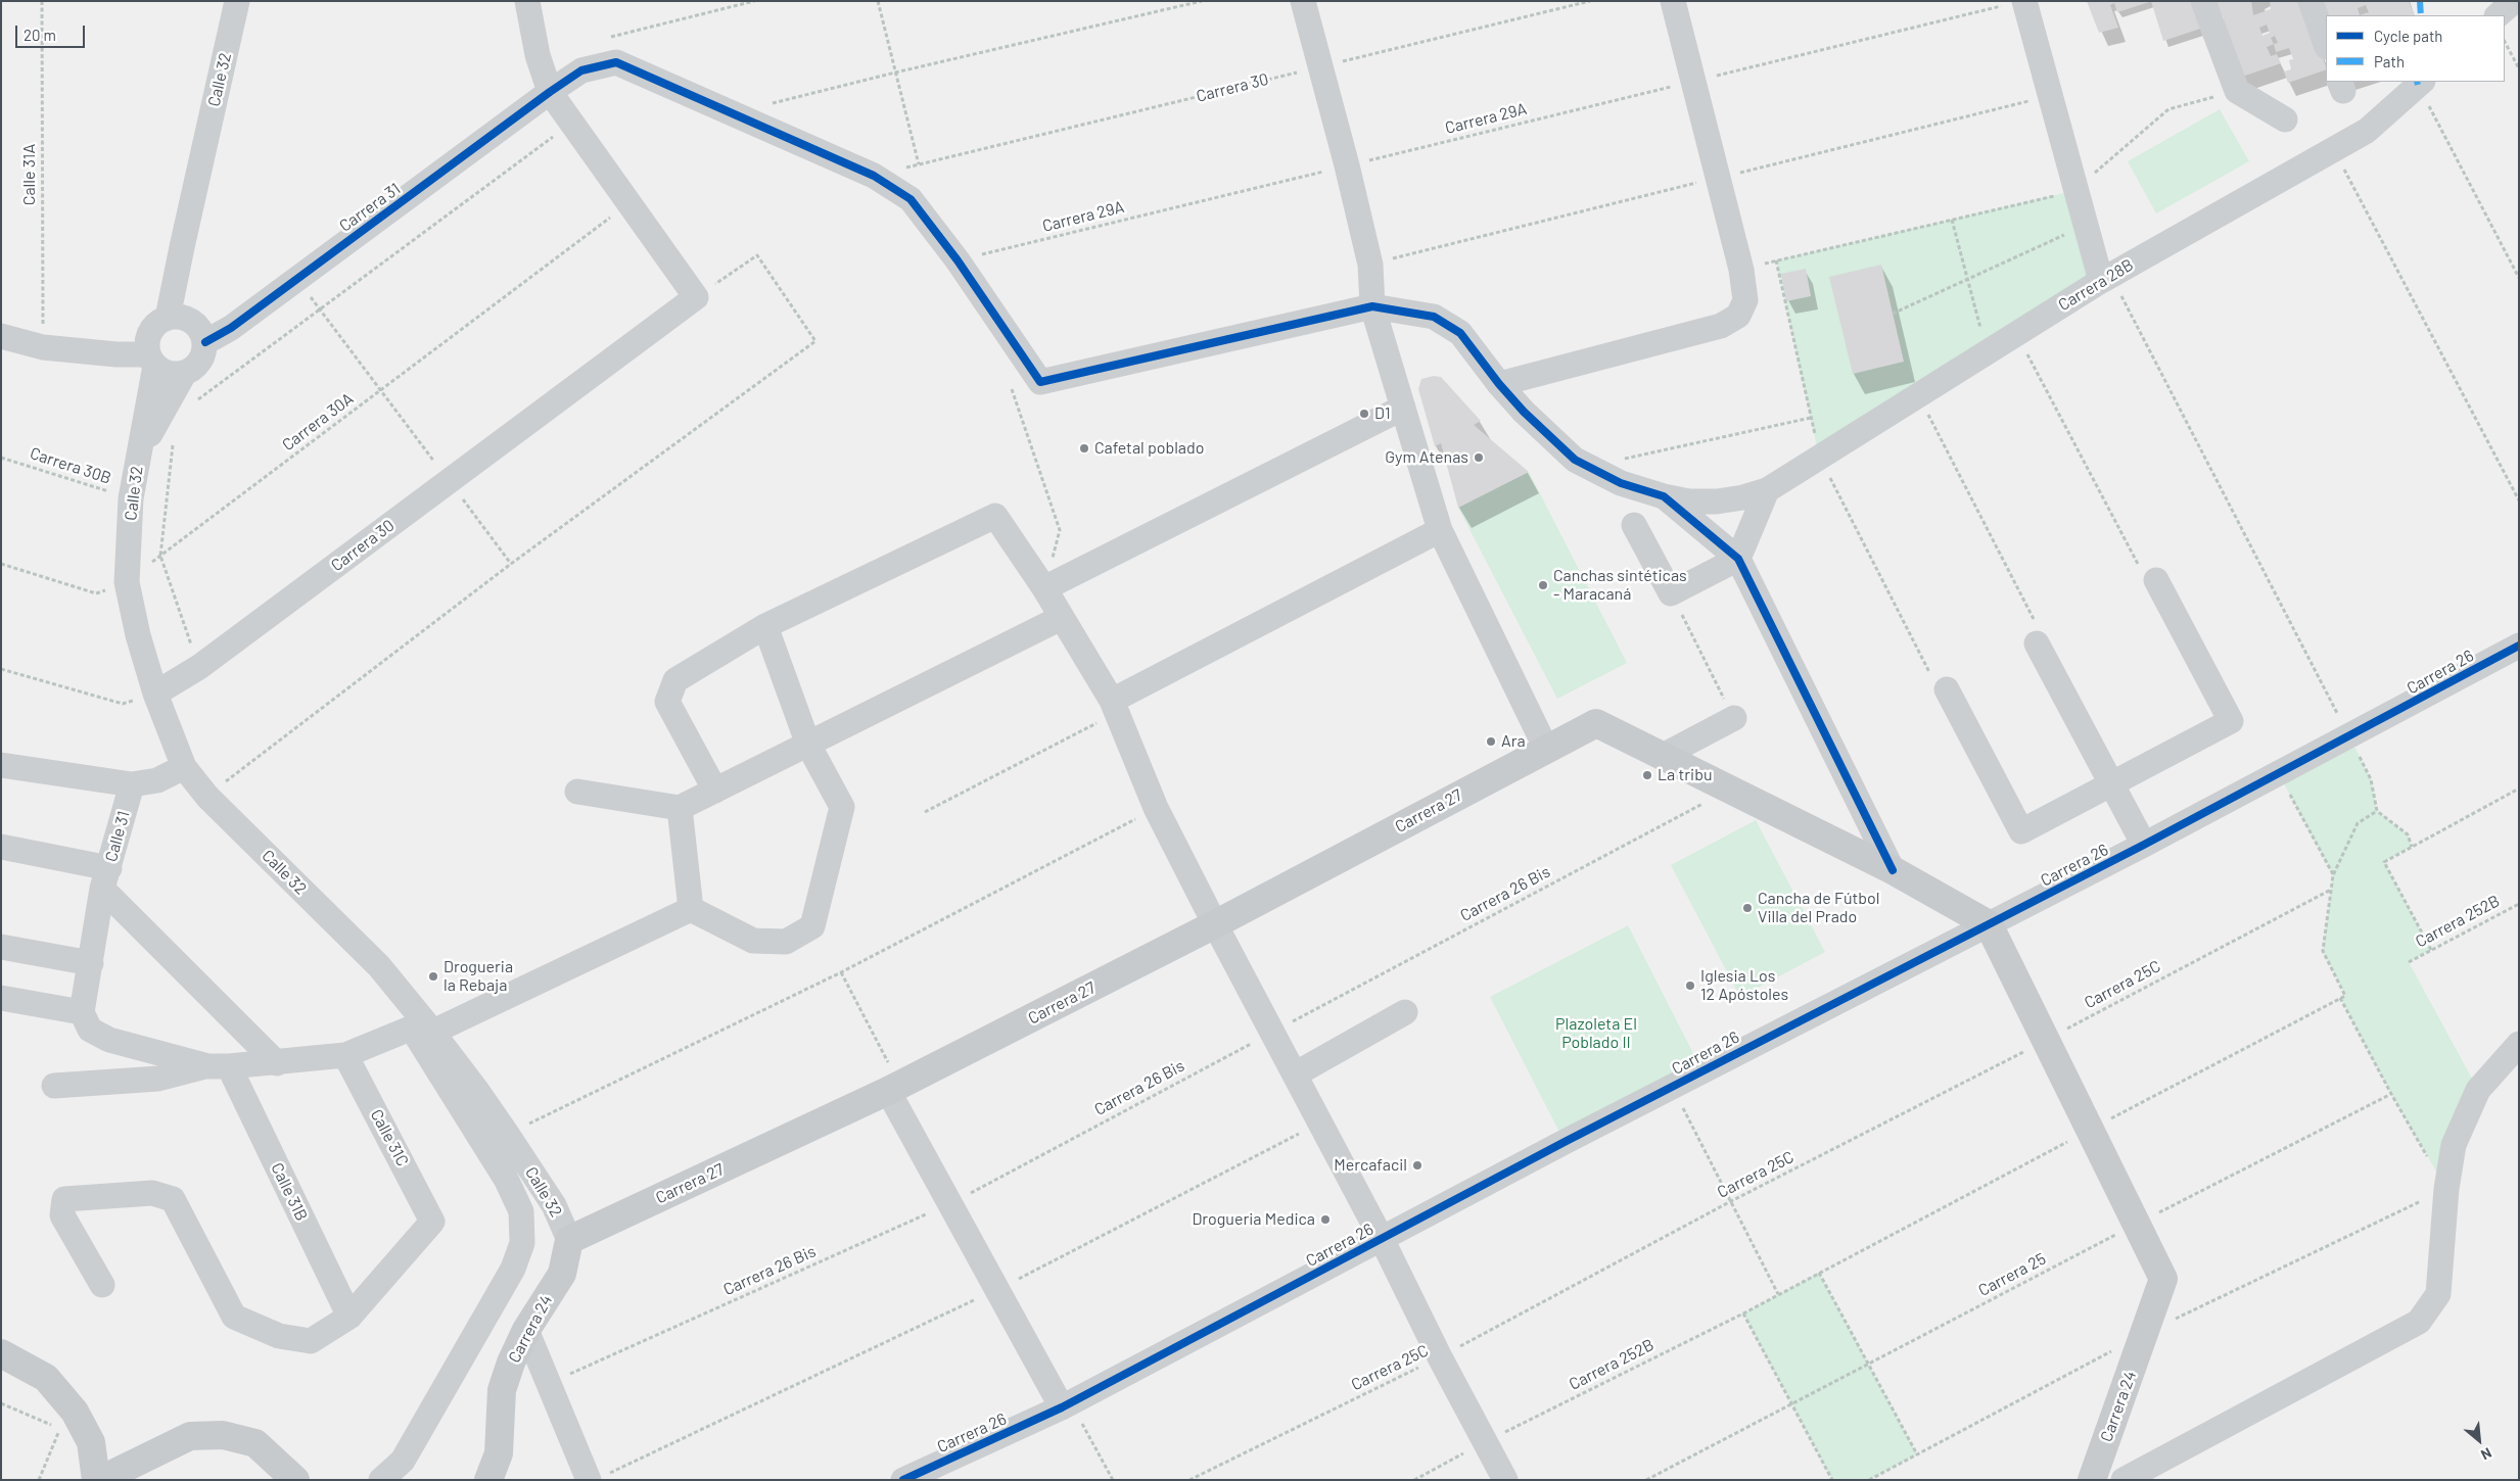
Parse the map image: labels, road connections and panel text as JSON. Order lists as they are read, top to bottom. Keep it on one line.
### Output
{"streets":{"main road":["Carrera 27","Carrera 24"],"street":["Calle 32","Carrera 30","Carrera 31","Carrera 28B","Carrera 26","Calle 31","Calle 31C","Calle 31B"],"path":["Carrera 29A","Calle 31A","Carrera 30A","Carrera 30B","Carrera 26 Bis","Carrera 252B","Carrera 25C","Carrera 25"]},"crossings":[["Calle 32","Carrera 30"],["Calle 32","Carrera 31"],["Calle 32","Carrera 30A"],["Calle 32","Carrera 30B"],["Calle 32","Carrera 27"],["Calle 32","Carrera 24"],["Carrera 30","Carrera 31"],["Carrera 29A","Carrera 31"],["Carrera 31","Carrera 28B"],["Carrera 26","Carrera 24"],["Carrera 27","Carrera 24"],["Carrera 252B","Carrera 25"],["Carrera 25C","Carrera 24"],["Calle 31C","Calle 31B"],["Carrera 25","Carrera 24"]],"parks":["Plazoleta El Poblado II"],"places":["D1","Cafetal poblado","Gym Atenas","Canchas sintéticas - Maracaná","Ara","La tribu","Cancha de Fútbol Villa del Prado","Drogueria la Rebaja","Iglesia Los 12 Apóstoles","Mercafacil","Drogueria Medica"],"legend":["Cycle path","Path"],"scale_bar":"20 m","north":"bottom right"}
